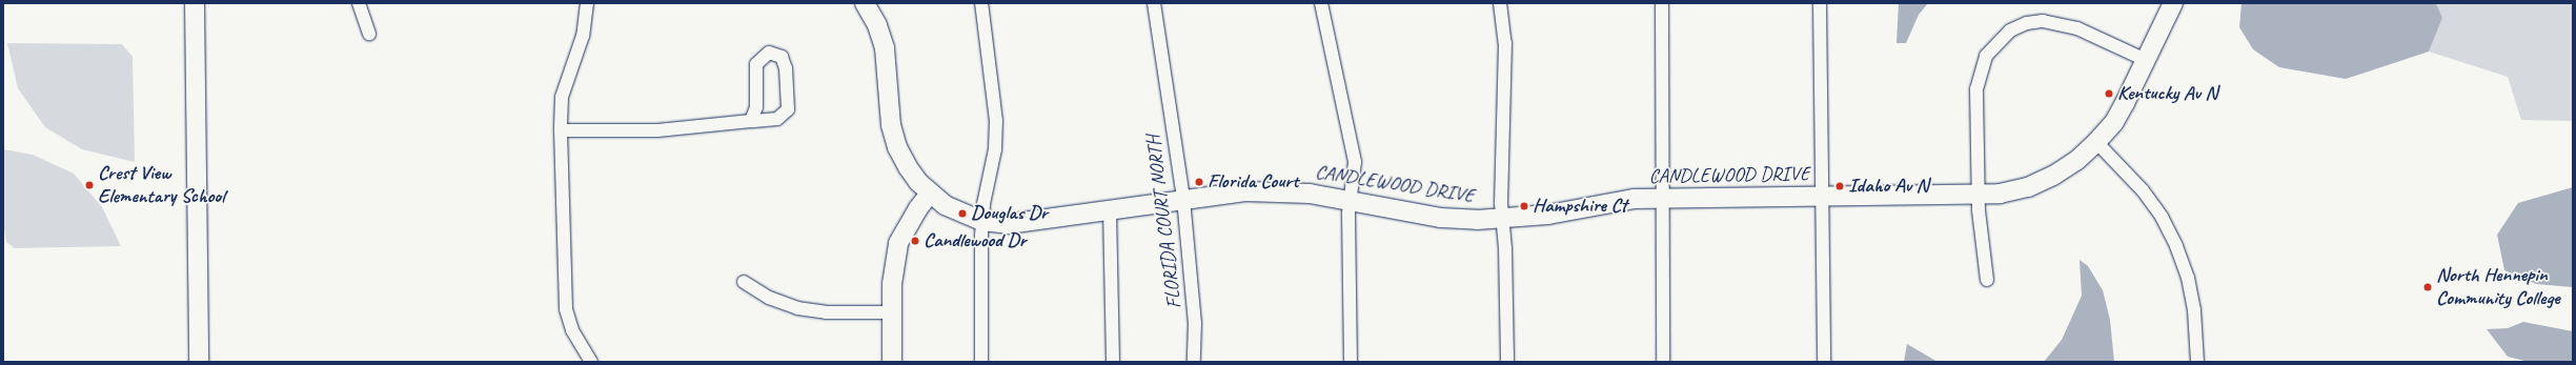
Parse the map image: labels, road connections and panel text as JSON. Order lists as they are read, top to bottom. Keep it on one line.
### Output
{"streets":{"street":["CANDLEWOOD DRIVE","FLORIDA COURT NORTH"]},"crossings":[["CANDLEWOOD DRIVE","FLORIDA COURT NORTH"]],"places":["Kentucky Av N","Florida Court","Crest View Elementary School","Idaho Av N","Hampshire Ct","Douglas Dr","Candlewood Dr","North Hennepin Community College"]}
